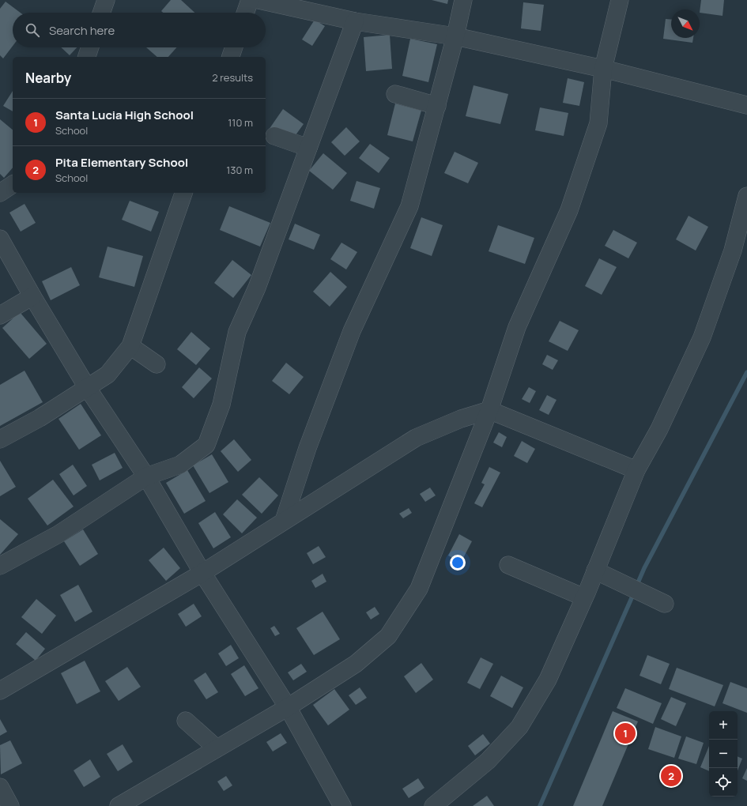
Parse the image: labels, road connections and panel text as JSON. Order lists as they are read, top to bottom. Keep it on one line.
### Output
{"north":"bottom right","page":{"search":"Search here","heading":["Nearby","2 results"],"list":[{"mark":"1","name":"Santa Lucia High School","note":"School","value":"110 m"},{"mark":"2","name":"Pita Elementary School","note":"School","value":"130 m"}],"map_buttons":["+","−"],"pins":["1","2"]}}
